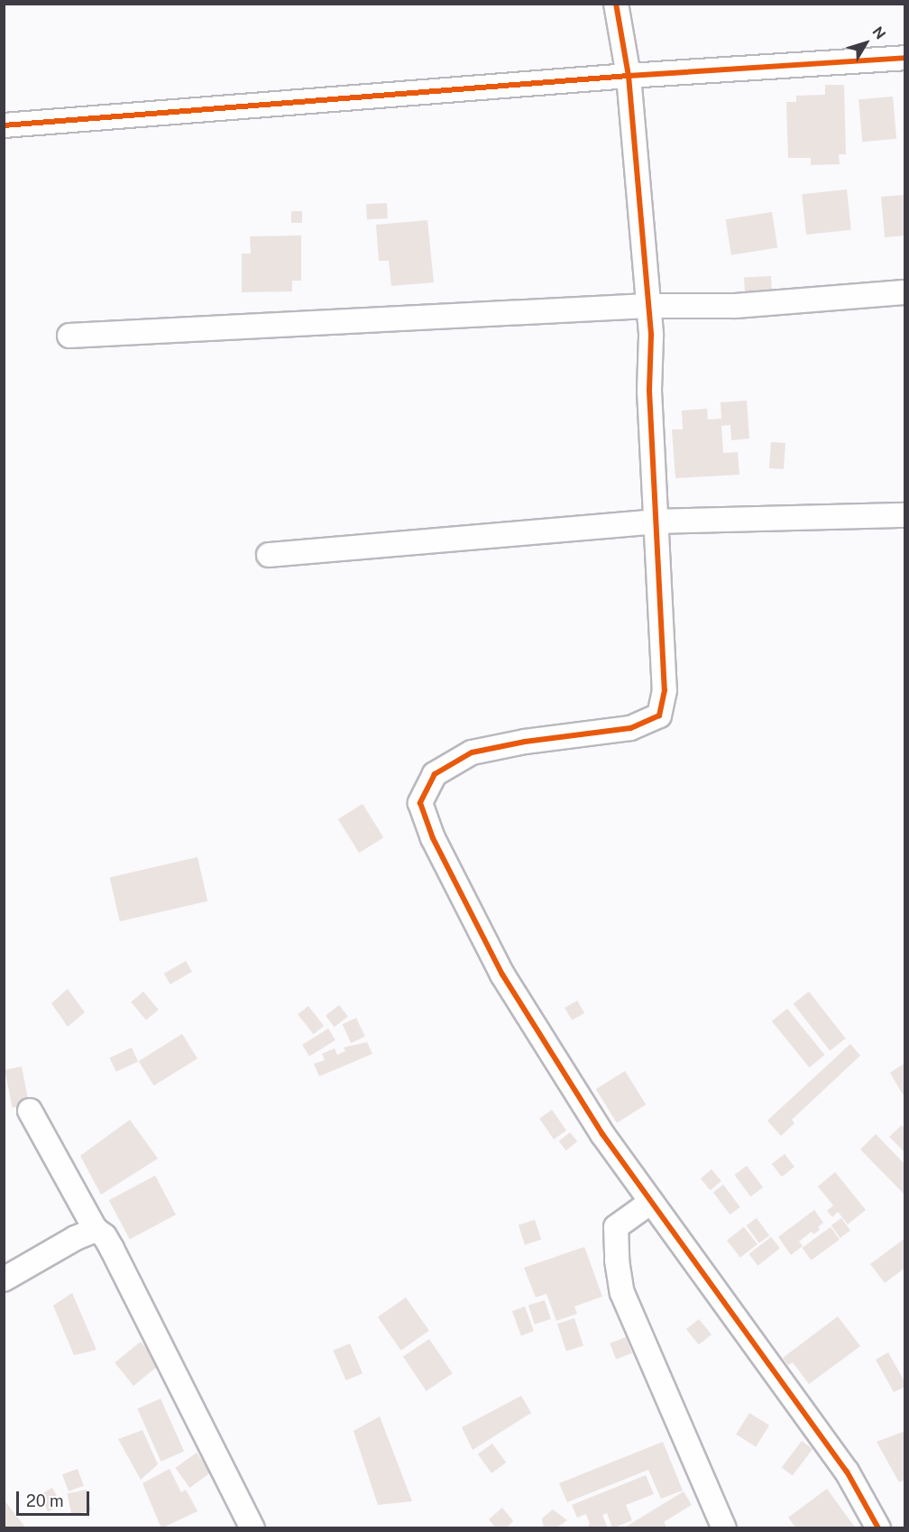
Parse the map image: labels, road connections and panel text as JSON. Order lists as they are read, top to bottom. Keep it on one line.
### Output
{"scale_bar":"20 m","north":"top right"}
